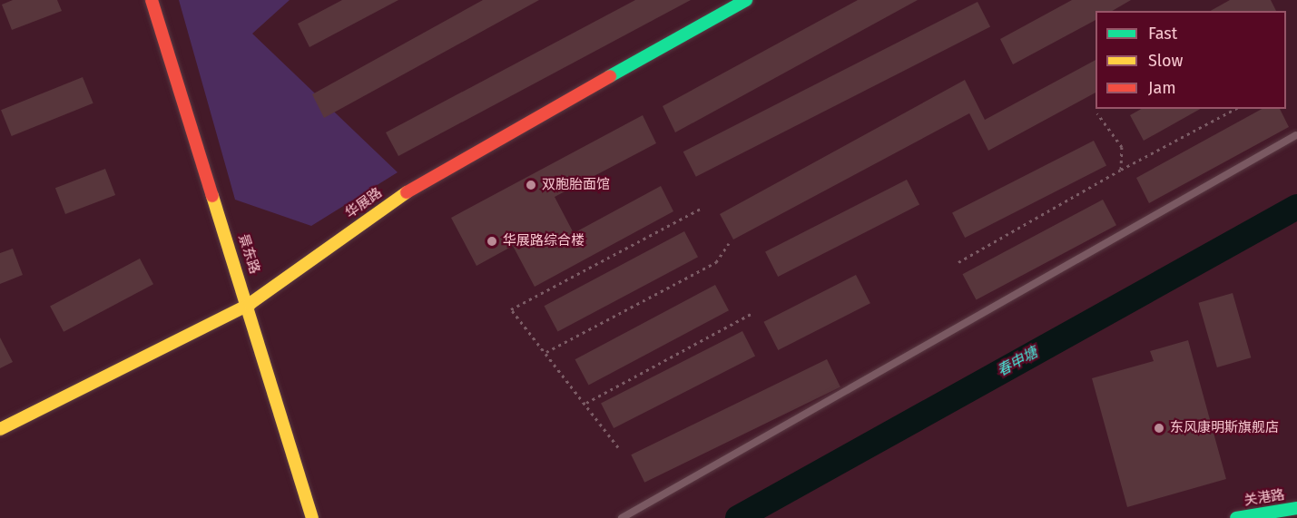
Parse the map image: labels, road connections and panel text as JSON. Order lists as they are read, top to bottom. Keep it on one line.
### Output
{"streets":{"street":["华展路","景东路","关港路"]},"crossings":[["华展路","景东路"]],"water":["春申塘"],"places":["双胞胎面馆","华展路综合楼","东风康明斯旗舰店"],"legend":["Fast","Slow","Jam"]}
